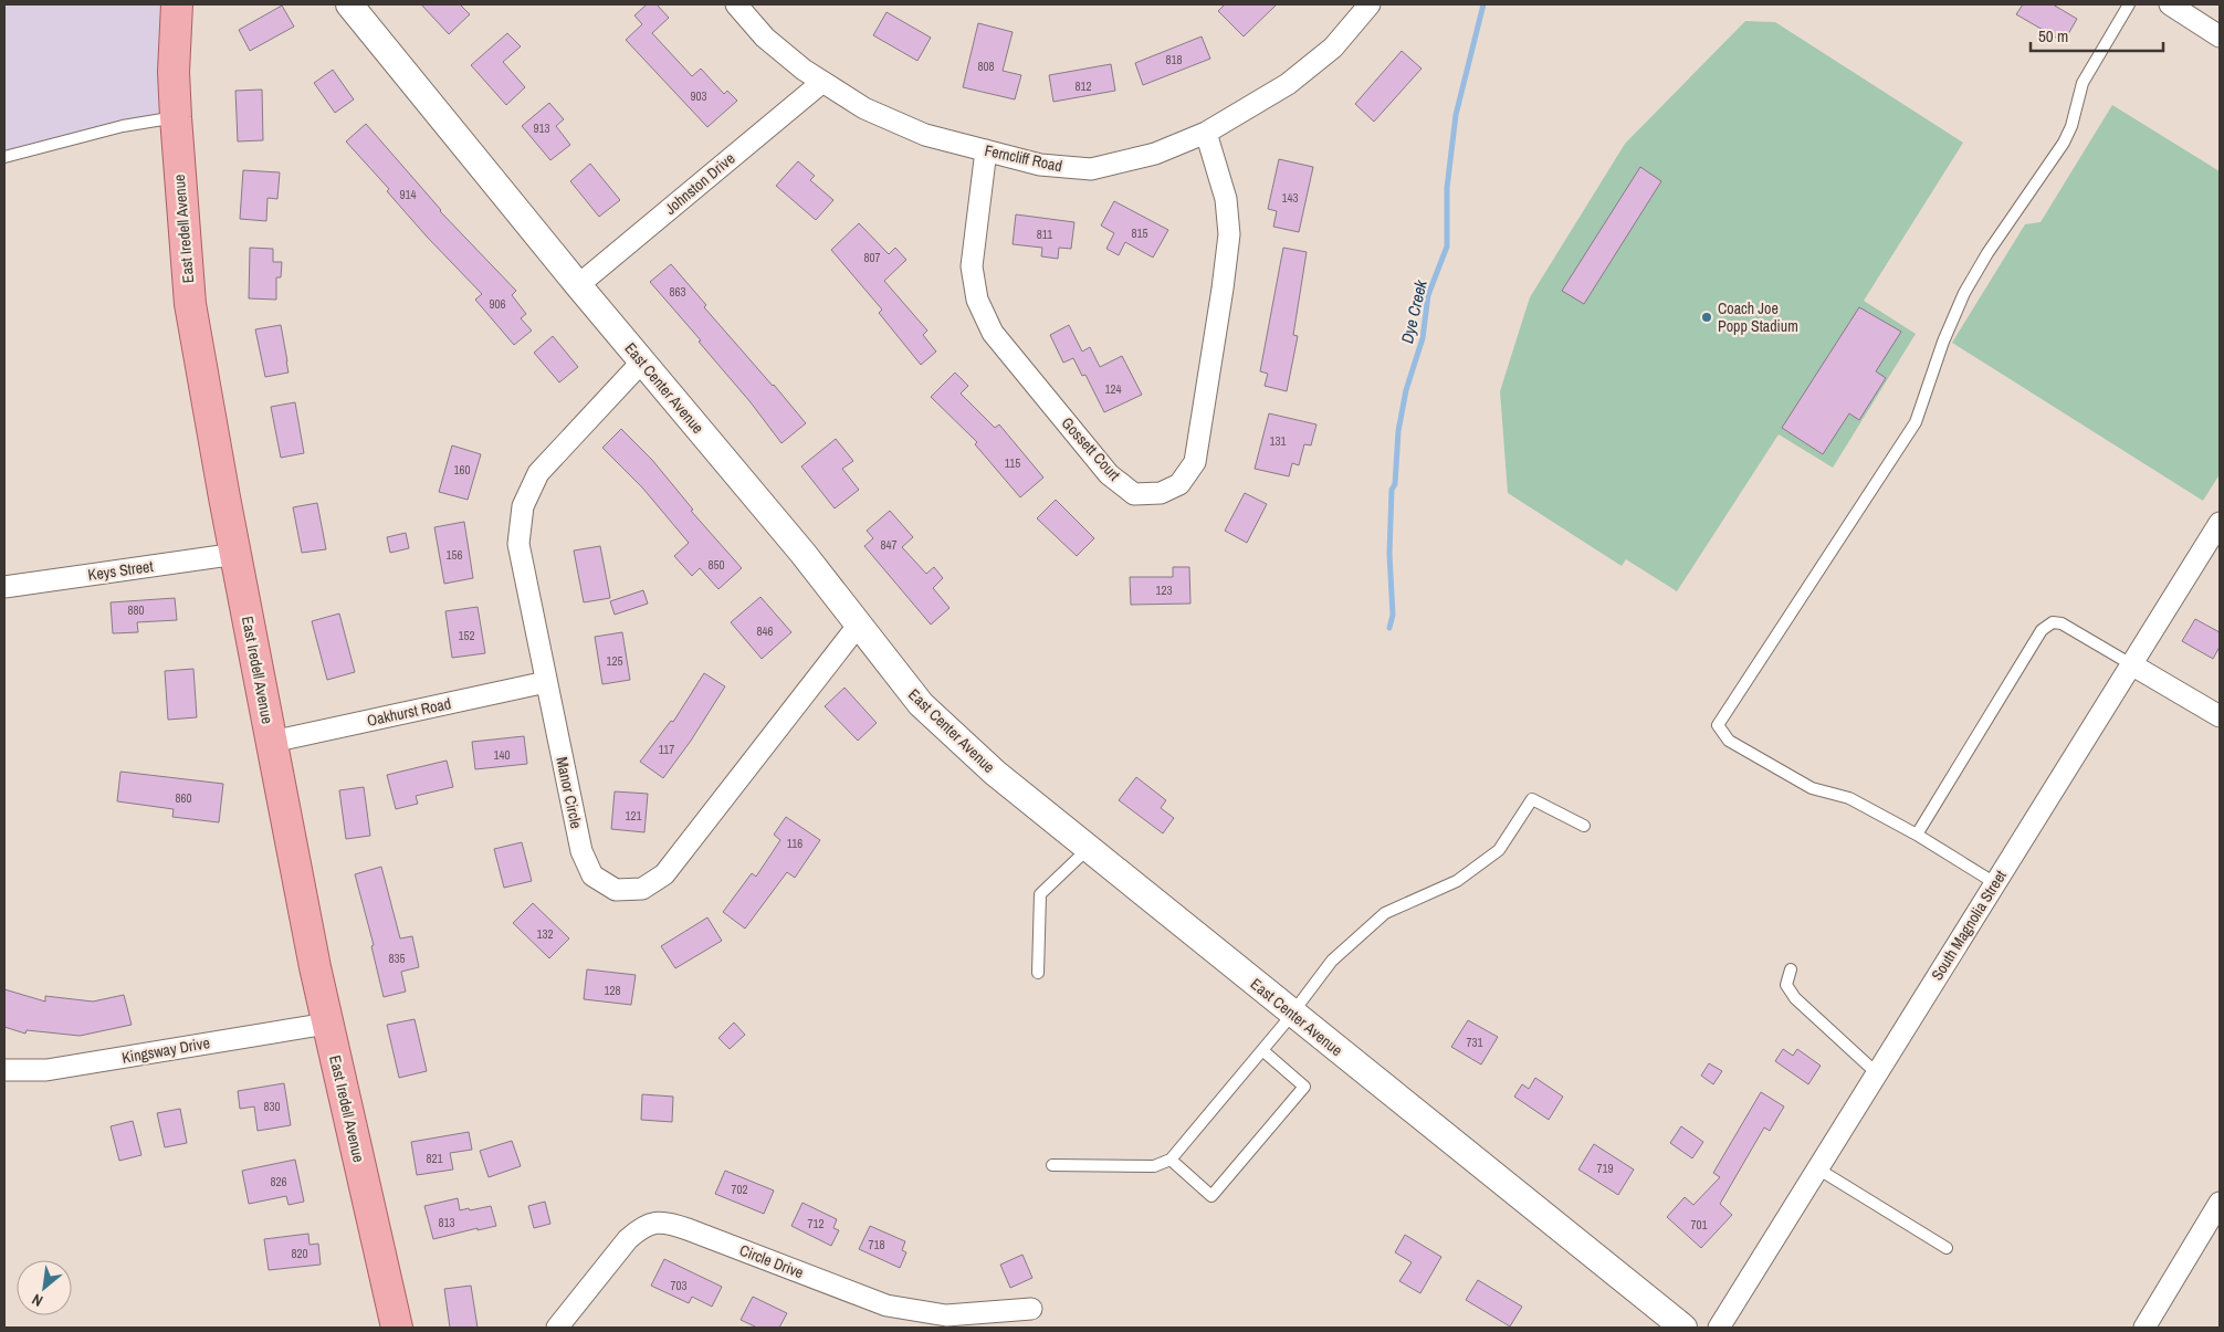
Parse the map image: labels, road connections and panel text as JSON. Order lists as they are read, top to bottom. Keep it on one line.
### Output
{"streets":{"main road":["East Iredell Avenue"],"street":["Ferncliff Road","Johnston Drive","East Center Avenue","Gossett Court","Keys Street","Oakhurst Road","Manor Circle","South Magnolia Street","Kingsway Drive","Circle Drive"]},"crossings":[["Ferncliff Road","Johnston Drive"],["Ferncliff Road","Gossett Court"],["Johnston Drive","East Center Avenue"],["East Iredell Avenue","Keys Street"],["East Iredell Avenue","Oakhurst Road"],["East Iredell Avenue","Kingsway Drive"],["East Center Avenue","Manor Circle"],["Oakhurst Road","Manor Circle"]],"water":["Dye Creek"],"places":["Coach Joe Popp Stadium"],"house_numbers":["818","808","812","903","913","914","143","815","811","807","863","906","124","131","115","160","847","156","850","123","880","846","152","125","117","140","860","121","116","132","835","128","731","830","821","719","826","702","813","712","701","718","820","703"],"scale_bar":"50 m","north":"bottom left"}
